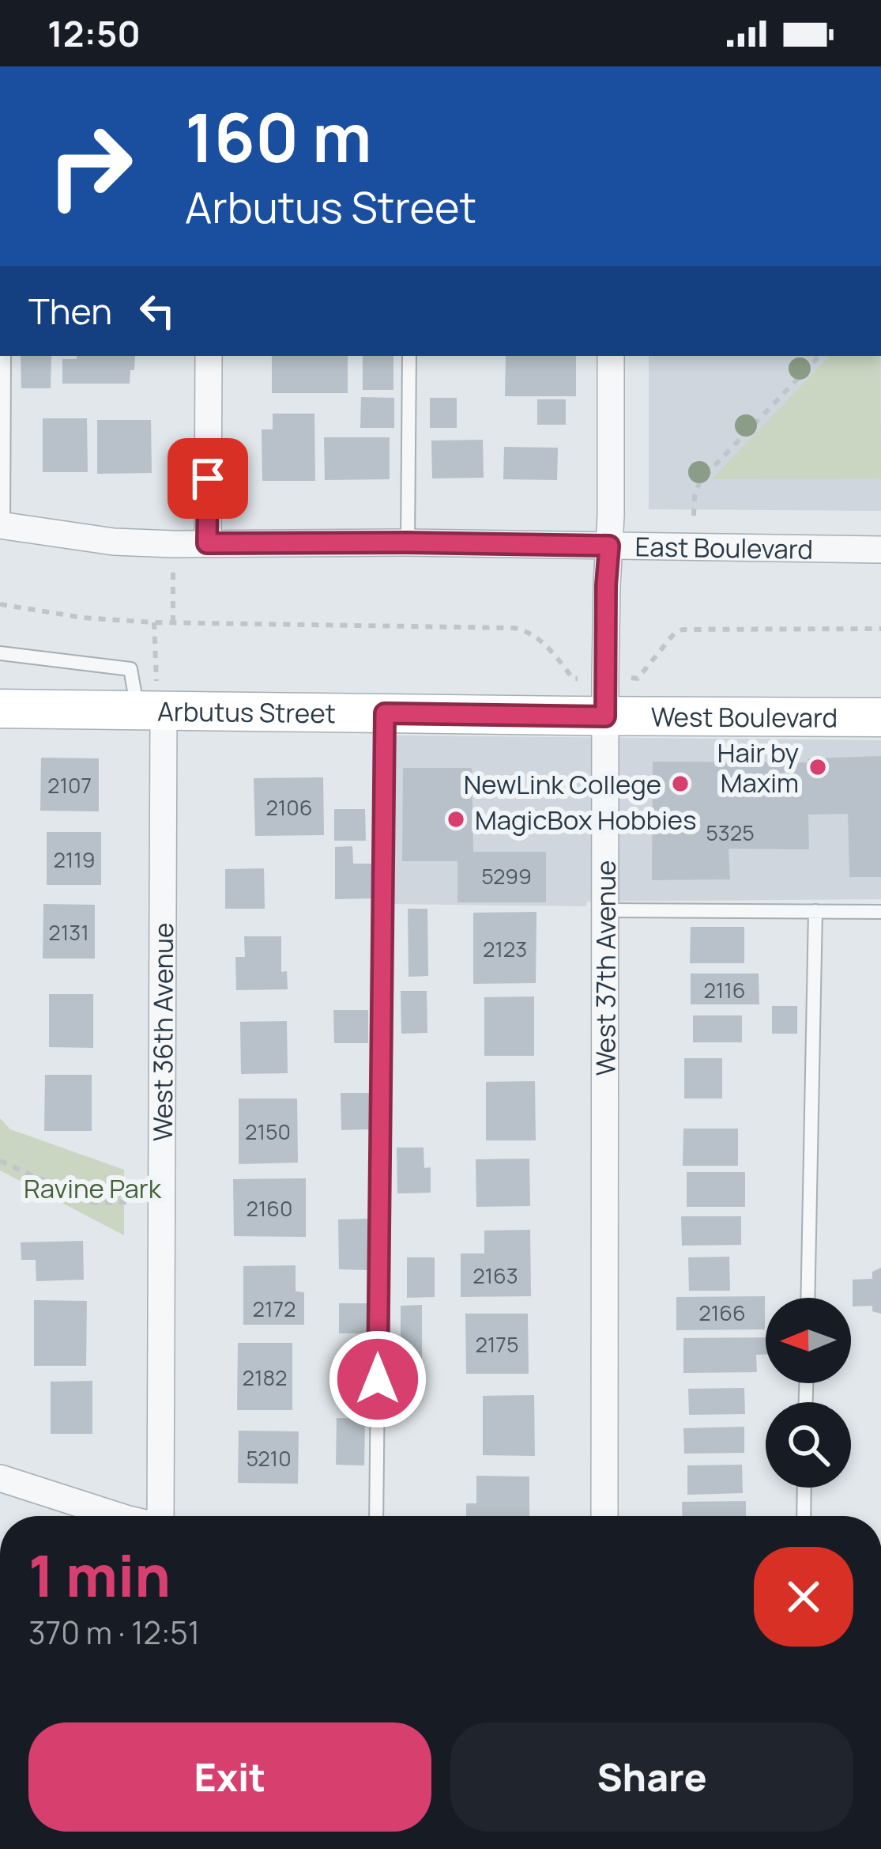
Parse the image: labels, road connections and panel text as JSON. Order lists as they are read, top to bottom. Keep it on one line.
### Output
{"streets":{"main road":["Arbutus Street","West Boulevard"],"street":["East Boulevard","West 37th Avenue","West 36th Avenue"]},"crossings":[["East Boulevard","West 37th Avenue"],["Arbutus Street","West Boulevard"],["Arbutus Street","West 37th Avenue"],["Arbutus Street","West 36th Avenue"],["West Boulevard","West 37th Avenue"]],"parks":["Ravine Park"],"places":["Hair by Maxim","NewLink College","MagicBox Hobbies"],"house_numbers":["2107","2106","5325","2119","5299","2131","2123","2116","2150","2160","2163","2172","2166","2175","2182","5210"],"north":"left","page":{"status":"12:50","turn":["160 m","Arbutus Street"],"then":"Then","heading":["1 min","370 m · 12:51"],"buttons":["Exit","Share"]}}
